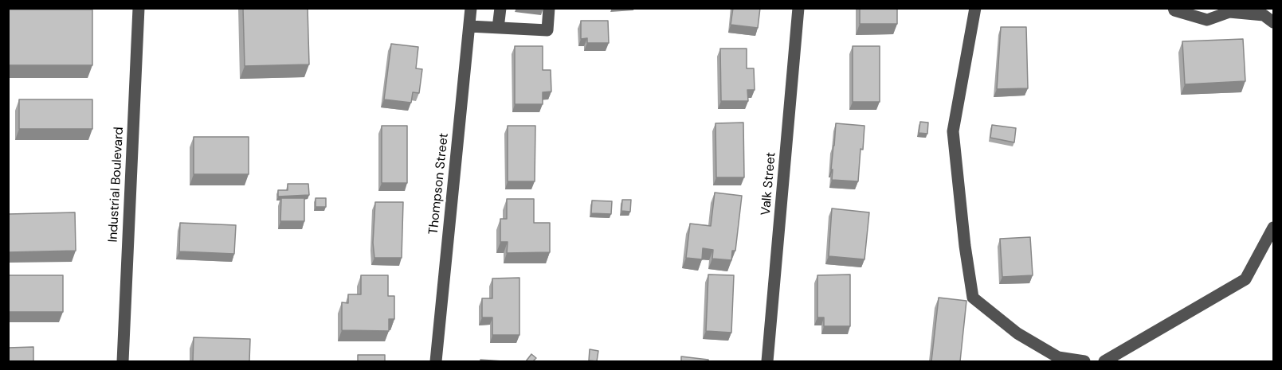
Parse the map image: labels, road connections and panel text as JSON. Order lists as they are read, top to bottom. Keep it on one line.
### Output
{"streets":{"street":["Thompson Street","Valk Street","Industrial Boulevard"]}}
